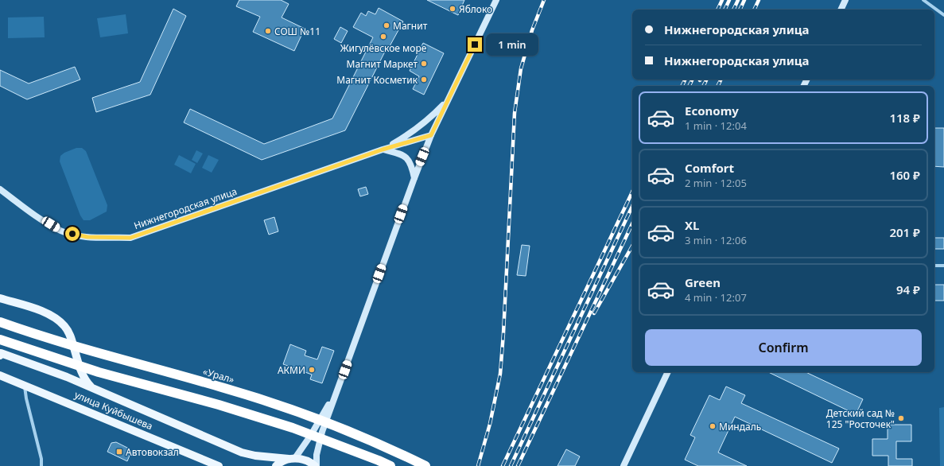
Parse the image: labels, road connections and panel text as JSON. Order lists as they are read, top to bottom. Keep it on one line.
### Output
{"streets":{"highway":["«Урал»"],"main road":["улица Куйбышева"],"street":["Нижнегородская улица"]},"places":{"other":["Яблоко","Магнит","СОШ №11","Жигулёвское море","Магнит Маркет","Магнит Косметик","АКМИ","Детский сад № 125 \"Росточек\"","Миндаль"],"transit":["Автовокзал"]},"page":{"banner":["Нижнегородская улица","Нижнегородская улица"],"bubble":"1 min","list":[{"name":"Economy","note":"1 min · 12:04","value":"118 ₽"},{"name":"Comfort","note":"2 min · 12:05","value":"160 ₽"},{"name":"XL","note":"3 min · 12:06","value":"201 ₽"},{"name":"Green","note":"4 min · 12:07","value":"94 ₽"}],"buttons":"Confirm"}}
